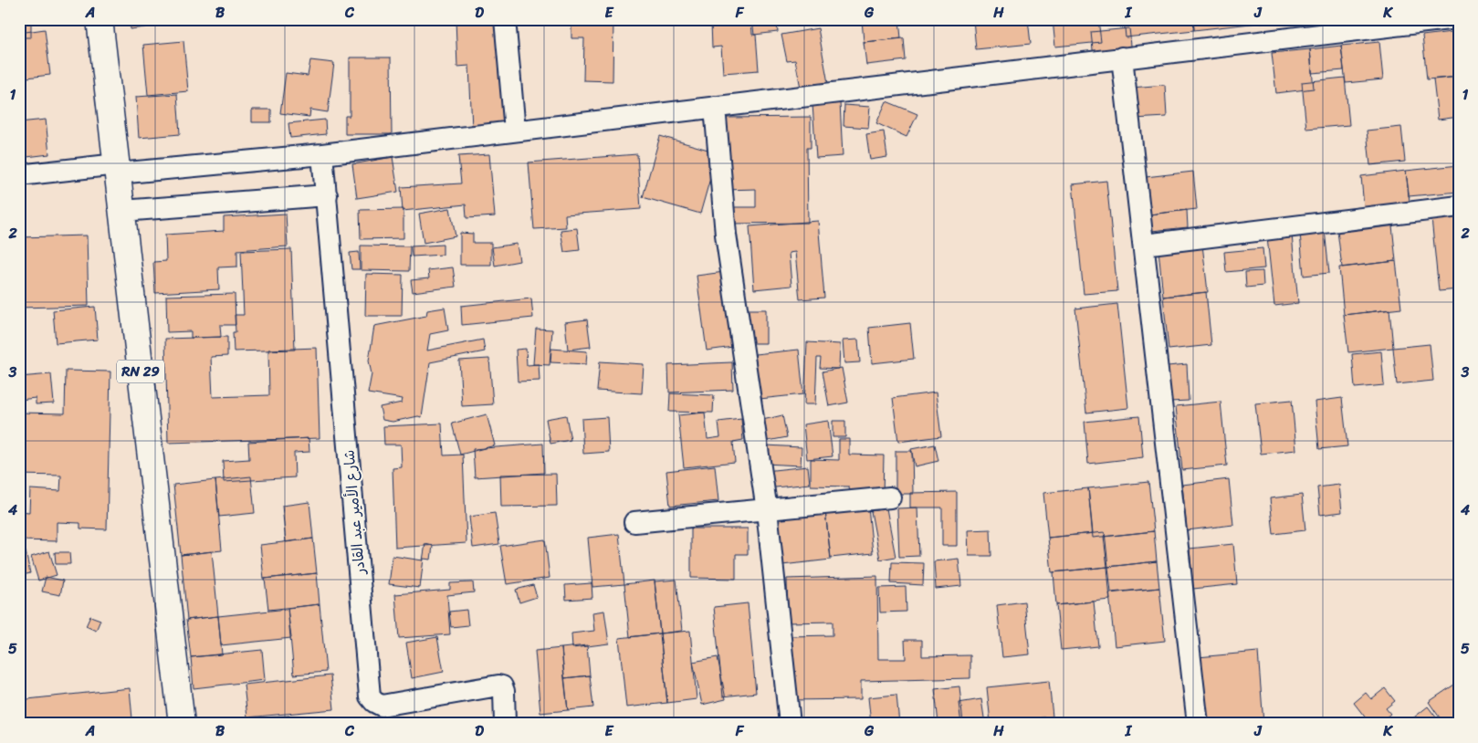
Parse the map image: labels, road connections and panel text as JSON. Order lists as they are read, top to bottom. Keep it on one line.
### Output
{"streets":{"main road":["RN 29"],"street":["شارع الأمير عبد القادر"]},"grid":{"columns":["A","B","C","D","E","F","G","H","I","J","K"],"rows":["1","2","3","4","5"]}}
